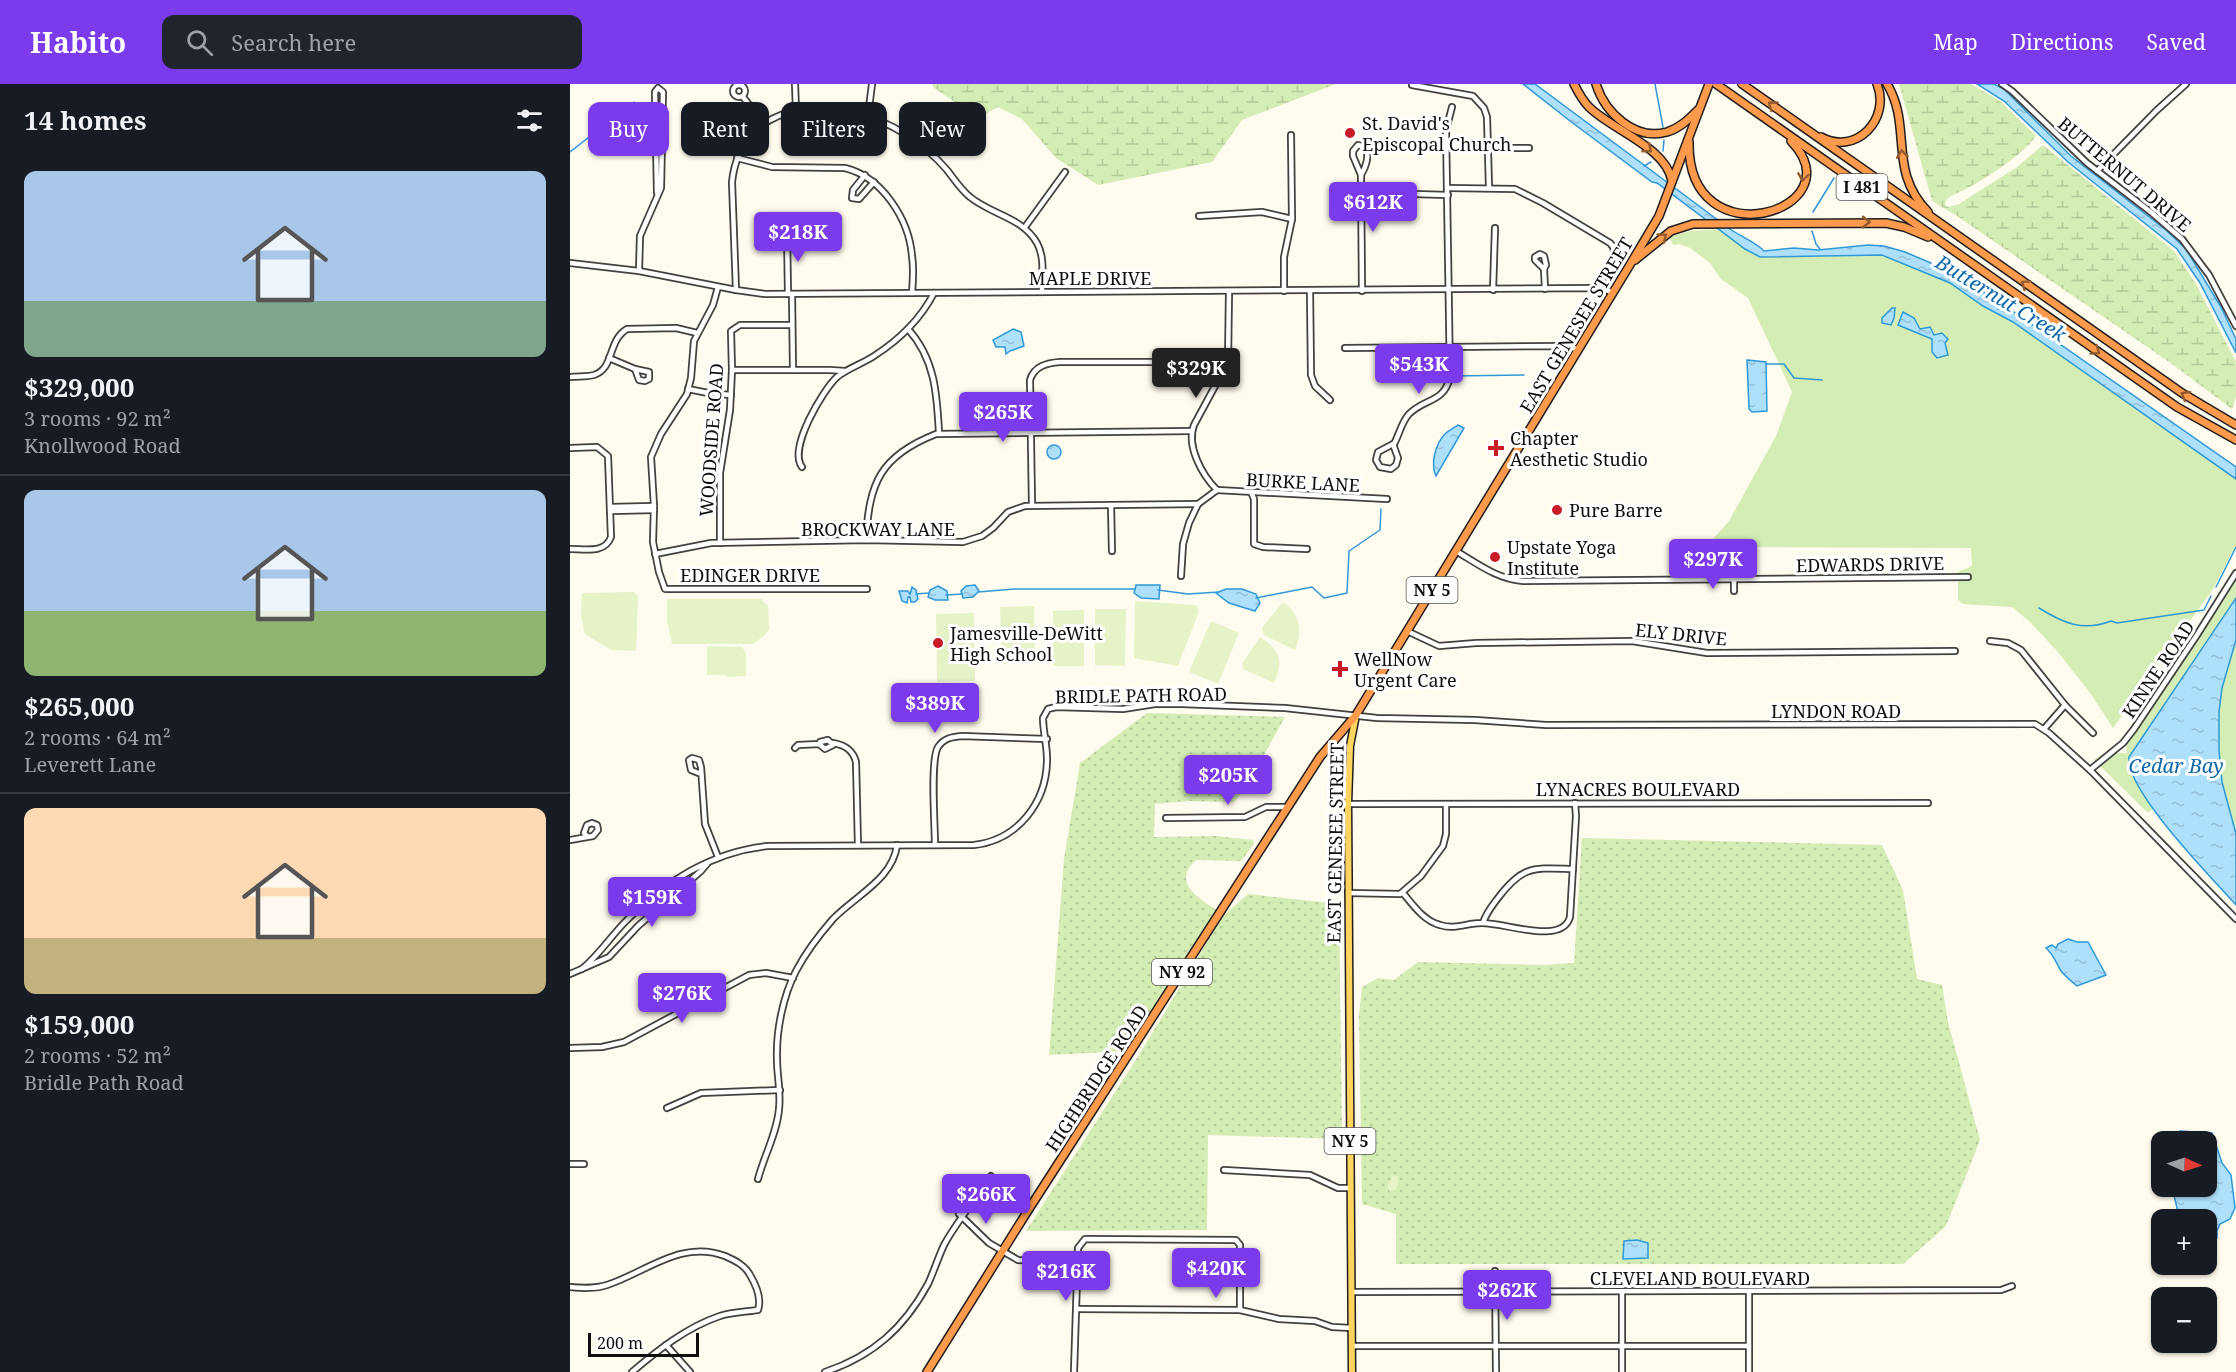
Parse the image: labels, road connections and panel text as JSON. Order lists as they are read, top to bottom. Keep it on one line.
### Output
{"streets":{"highway":["I 481","EAST GENESEE STREET","NY 5","NY 92","HIGHBRIDGE ROAD"],"street":["BUTTERNUT DRIVE","MAPLE DRIVE","WOODSIDE ROAD","BURKE LANE","BROCKWAY LANE","EDWARDS DRIVE","EDINGER DRIVE","ELY DRIVE","KINNE ROAD","BRIDLE PATH ROAD","LYNDON ROAD","LYNACRES BOULEVARD","CLEVELAND BOULEVARD"]},"crossings":[["MAPLE DRIVE","EAST GENESEE STREET"],["MAPLE DRIVE","EDINGER DRIVE"],["EAST GENESEE STREET","EDWARDS DRIVE"],["EAST GENESEE STREET","ELY DRIVE"],["EAST GENESEE STREET","BRIDLE PATH ROAD"],["EAST GENESEE STREET","LYNDON ROAD"],["EAST GENESEE STREET","LYNACRES BOULEVARD"],["EAST GENESEE STREET","HIGHBRIDGE ROAD"],["EAST GENESEE STREET","CLEVELAND BOULEVARD"],["WOODSIDE ROAD","BROCKWAY LANE"],["BROCKWAY LANE","EDINGER DRIVE"],["KINNE ROAD","LYNDON ROAD"],["BRIDLE PATH ROAD","LYNDON ROAD"],["BRIDLE PATH ROAD","HIGHBRIDGE ROAD"],["LYNDON ROAD","HIGHBRIDGE ROAD"]],"water":["Butternut Creek","Cedar Bay"],"places":{"other":["St. David's Episcopal Church","Pure Barre","Upstate Yoga Institute","Jamesville-DeWitt High School"],"health":["Chapter Aesthetic Studio","WellNow Urgent Care"]},"scale_bar":"200 m","north":"right","page":{"header":"Habito","search":"Search here","nav":["Map","Directions","Saved"],"heading":"14 homes","chip":["Buy","Rent","Filters","New"],"list":[{"name":"$329,000","note":"3 rooms · 92 m² · Knollwood Road"},{"name":"$265,000","note":"2 rooms · 64 m² · Leverett Lane"},{"name":"$159,000","note":"2 rooms · 52 m² · Bridle Path Road"}],"price":["$612K","$218K","$543K","$329K","$265K","$297K","$389K","$205K","$159K","$276K","$266K","$420K","$216K","$262K"],"map_buttons":["+","−"],"scale":"200 m"}}
